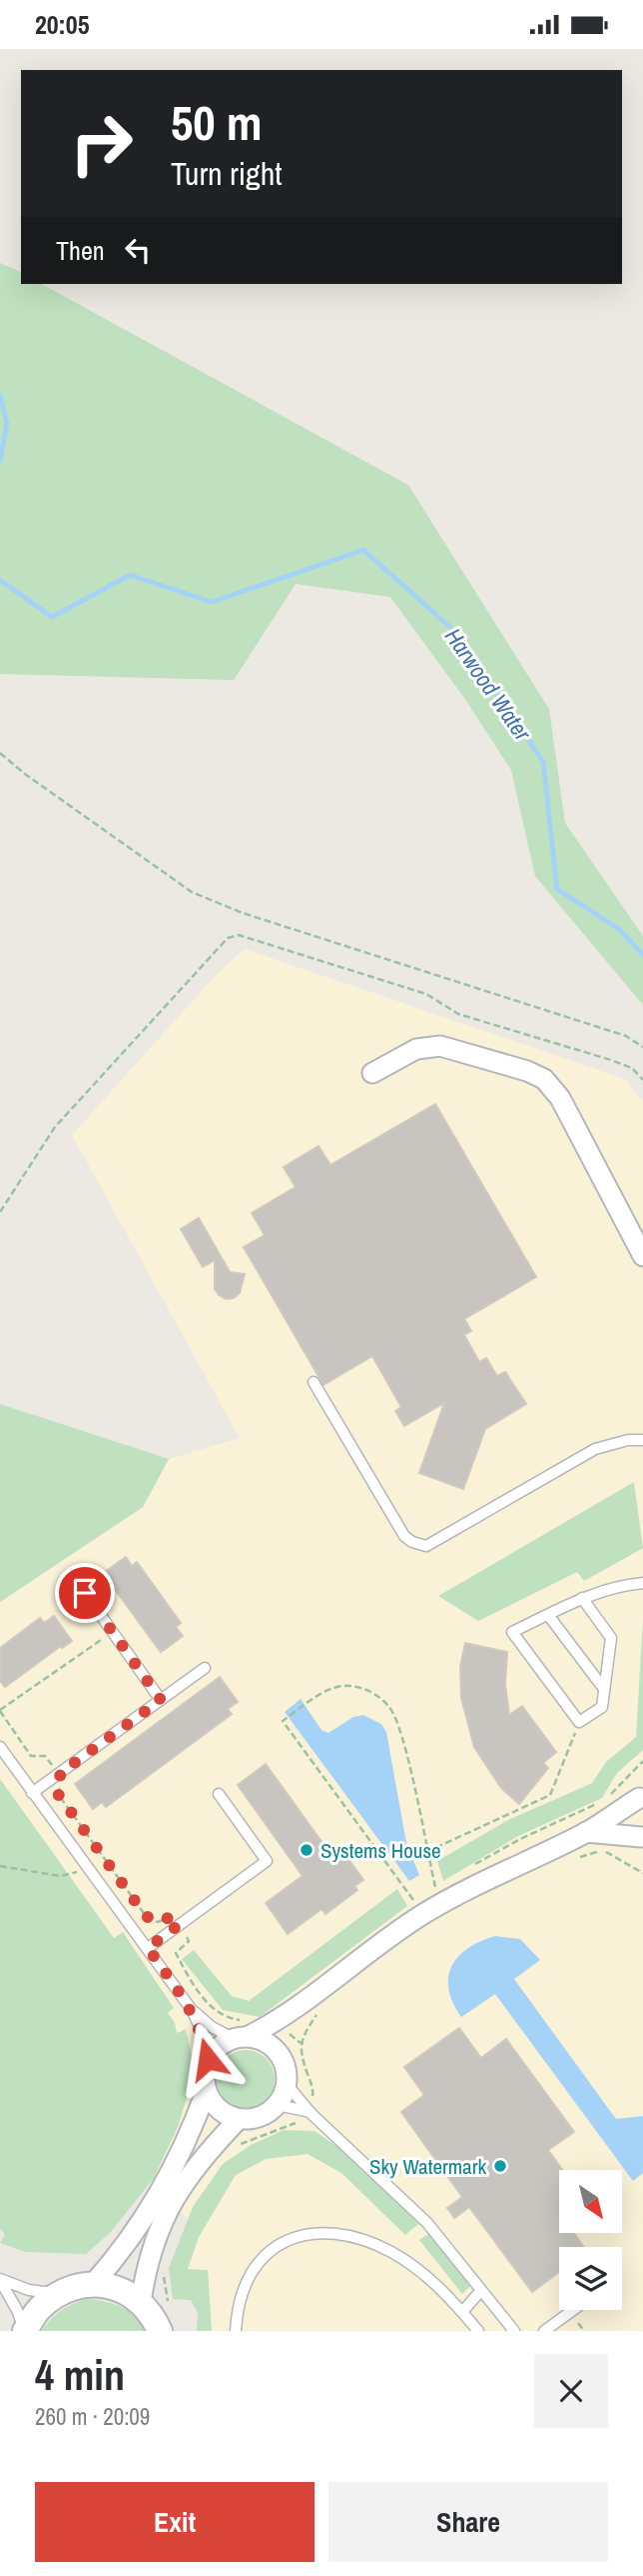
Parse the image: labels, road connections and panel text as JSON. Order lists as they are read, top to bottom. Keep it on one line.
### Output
{"water":["Harwood Water"],"places":["Systems House","Sky Watermark"],"north":"bottom right","page":{"status":"20:05","turn":["50 m","Turn right"],"then":"Then","heading":["4 min","260 m · 20:09"],"buttons":["Exit","Share"]}}
